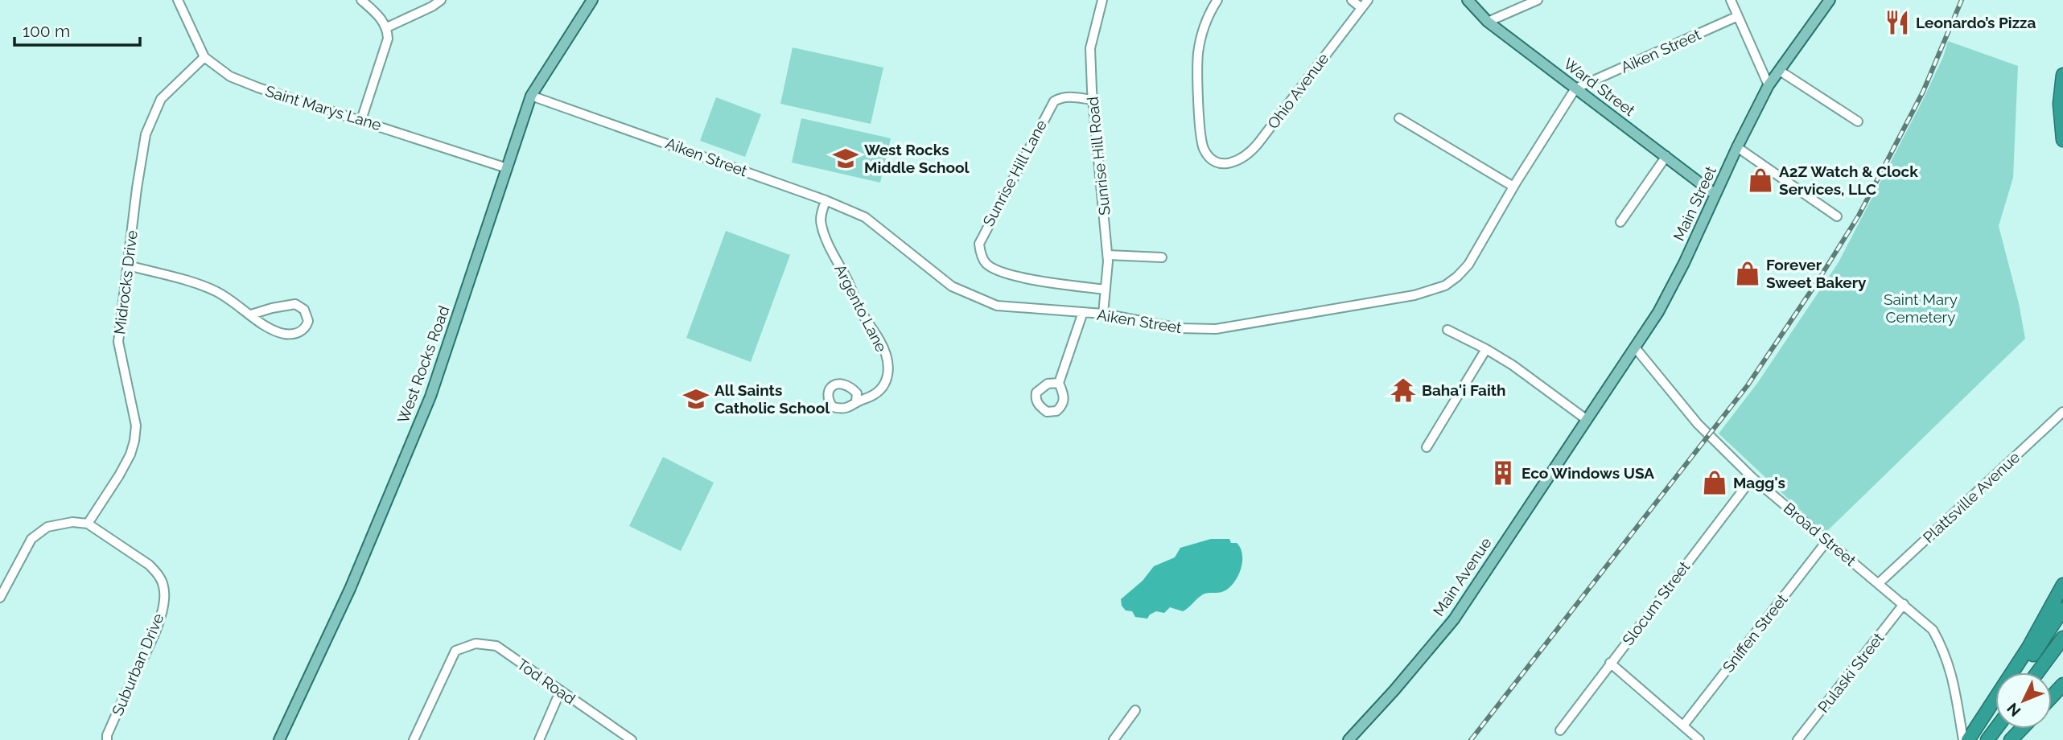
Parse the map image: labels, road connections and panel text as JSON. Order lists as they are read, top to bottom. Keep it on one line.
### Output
{"streets":{"main road":["Ward Street","Main Street","West Rocks Road","Main Avenue"],"street":["Aiken Street","Ohio Avenue","Saint Marys Lane","Sunrise Hill Road","Sunrise Hill Lane","Midrocks Drive","Argento Lane","Plattsville Avenue","Broad Street","Slocum Street","Sniffen Street","Suburban Drive","Pulaski Street","Tod Road"]},"crossings":[["Aiken Street","Ward Street"],["Aiken Street","Sunrise Hill Road"],["Aiken Street","Argento Lane"],["Aiken Street","West Rocks Road"],["Ward Street","Main Street"],["Saint Marys Lane","Midrocks Drive"],["Saint Marys Lane","West Rocks Road"],["Sunrise Hill Road","Sunrise Hill Lane"],["Main Street","Broad Street"],["Main Street","Main Avenue"],["Midrocks Drive","Suburban Drive"],["Plattsville Avenue","Broad Street"],["Broad Street","Slocum Street"],["Broad Street","Sniffen Street"],["Broad Street","Pulaski Street"]],"parks":["Saint Mary Cemetery"],"places":{"restaurant":["Leonardo’s Pizza"],"school or university":["West Rocks Middle School","All Saints Catholic School"],"shop":["A2Z Watch & Clock Services, LLC","Forever Sweet Bakery","Magg's"],"temple":["Baha'i Faith"],"building":["Eco Windows USA"]},"scale_bar":"100 m","north":"bottom left"}
